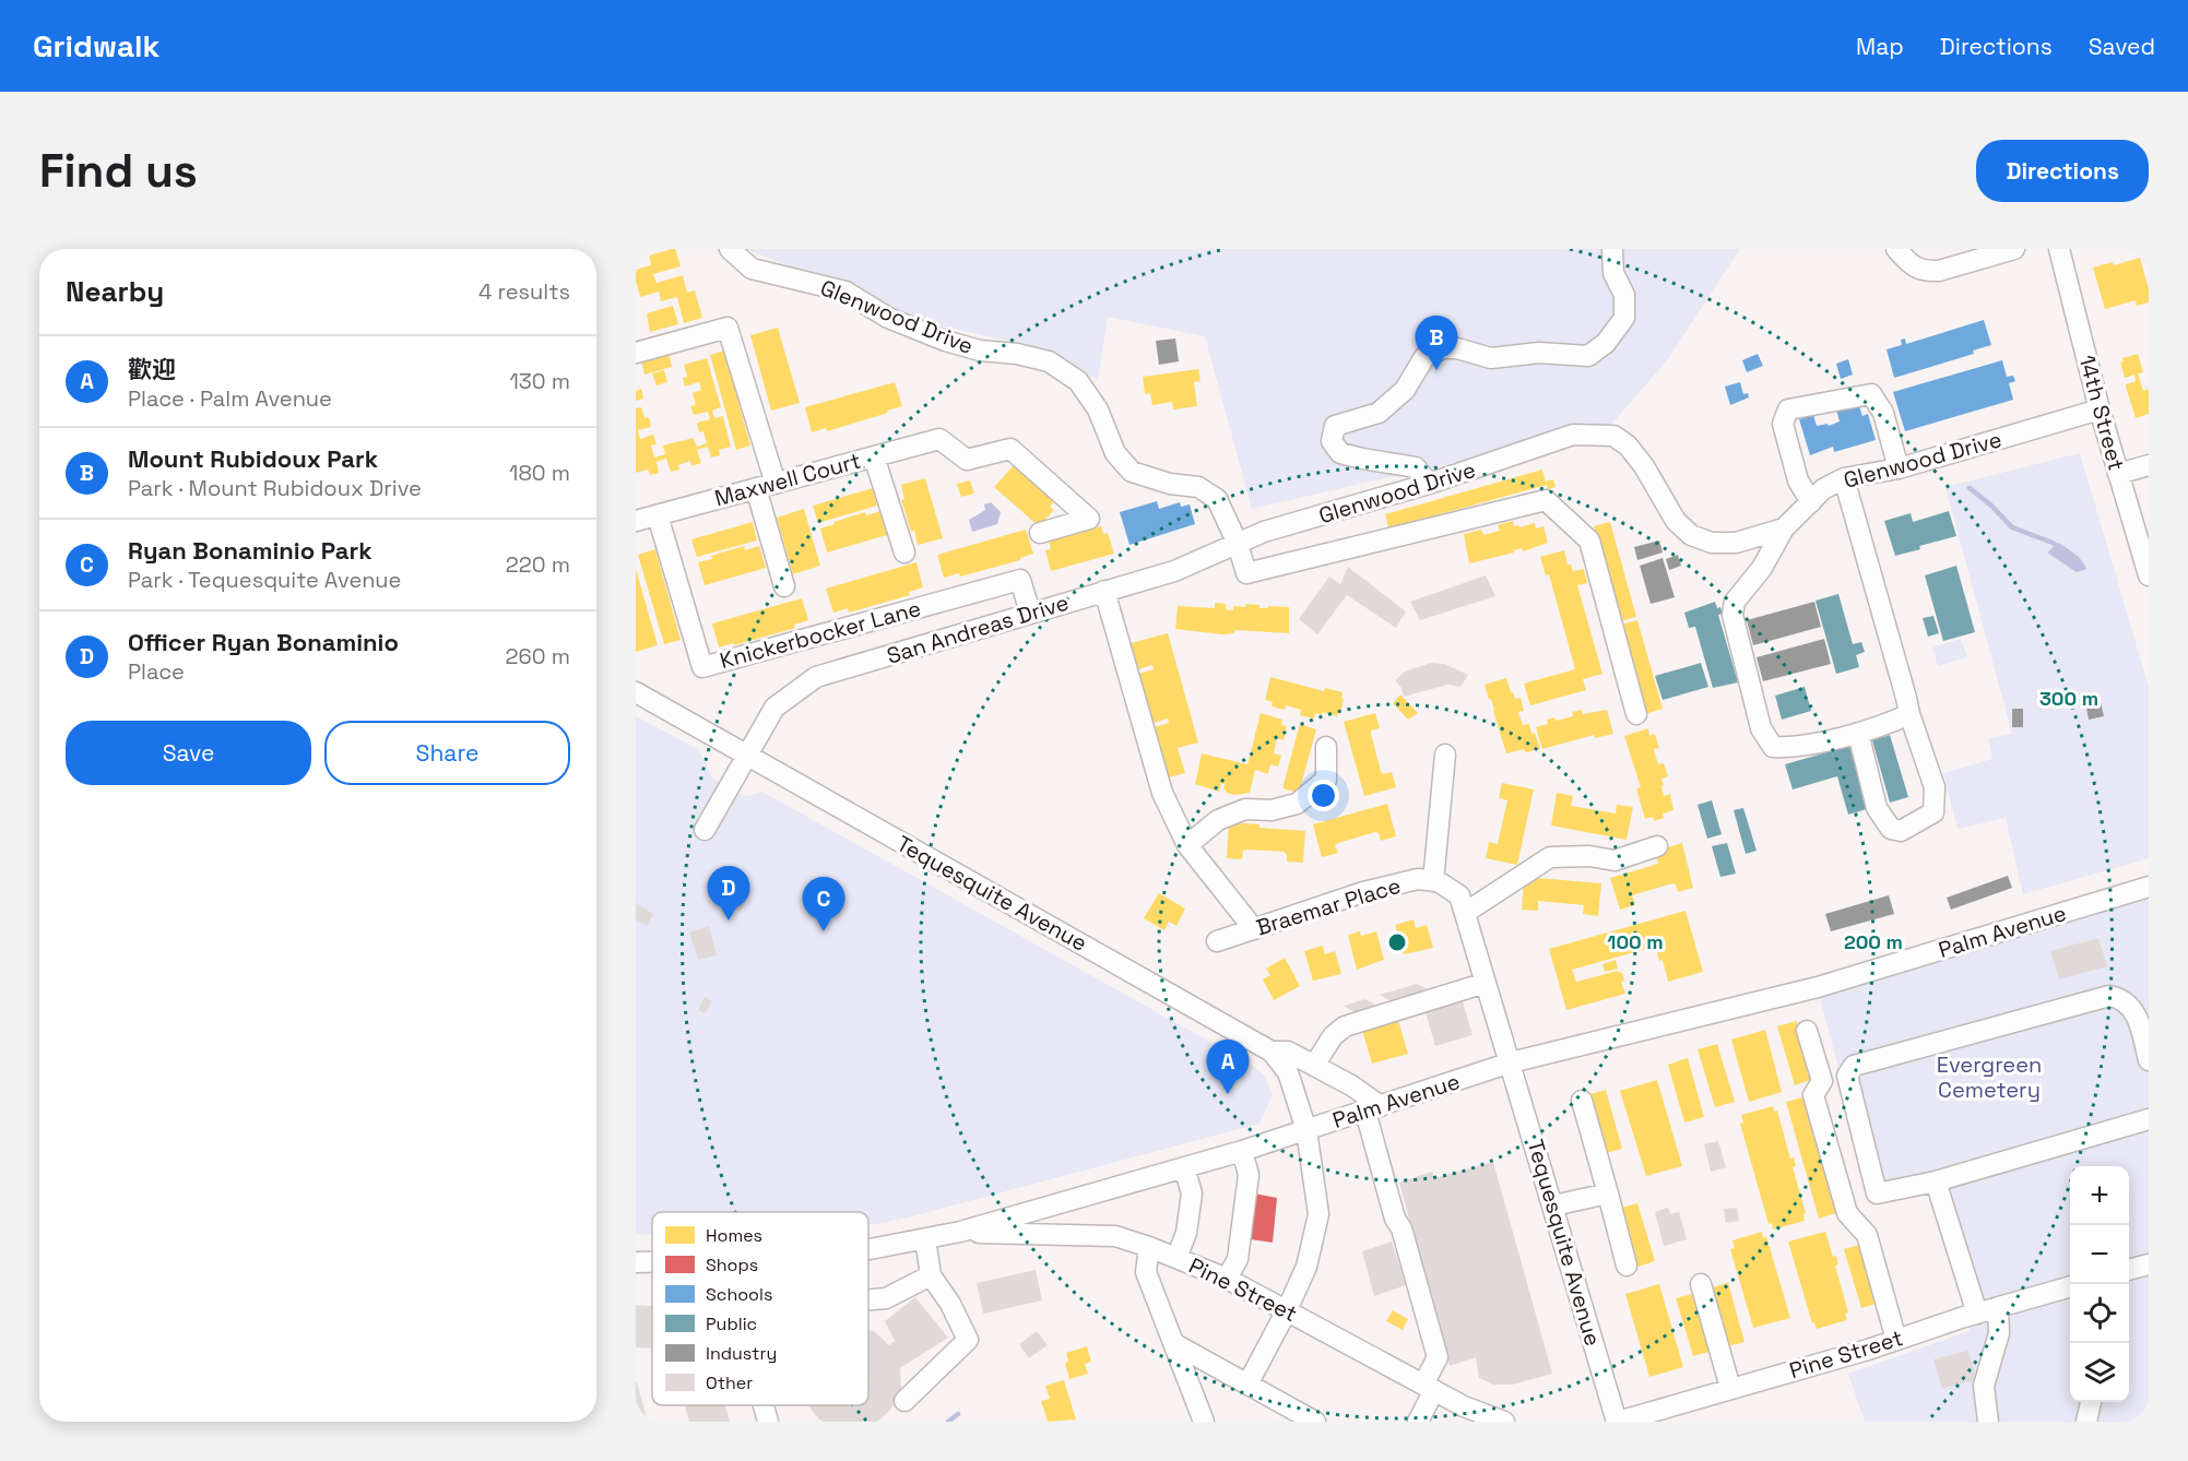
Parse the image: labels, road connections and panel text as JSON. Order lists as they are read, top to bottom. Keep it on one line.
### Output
{"streets":{"street":["Glenwood Drive","14th Street","Maxwell Court","San Andreas Drive","Knickerbocker Lane","Tequesquite Avenue","Braemar Place","Palm Avenue","Pine Street"]},"crossings":[["Glenwood Drive","14th Street"],["Glenwood Drive","San Andreas Drive"],["Maxwell Court","Knickerbocker Lane"],["San Andreas Drive","Knickerbocker Lane"],["San Andreas Drive","Tequesquite Avenue"],["Tequesquite Avenue","Palm Avenue"],["Tequesquite Avenue","Pine Street"],["Palm Avenue","Pine Street"]],"parks":["Evergreen Cemetery"],"legend":["Homes","Shops","Schools","Public","Industry","Other"],"page":{"header":"Gridwalk","nav":["Map","Directions","Saved"],"buttons":["Directions",["Save","Share"]],"title":"Find us","heading":["Nearby","4 results"],"pins":["B","D","C","A"],"list":[{"mark":"A","name":"歡迎","note":"Place · Palm Avenue","value":"130 m"},{"mark":"B","name":"Mount Rubidoux Park","note":"Park · Mount Rubidoux Drive","value":"180 m"},{"mark":"C","name":"Ryan Bonaminio Park","note":"Park · Tequesquite Avenue","value":"220 m"},{"mark":"D","name":"Officer Ryan Bonaminio","note":"Place","value":"260 m"}],"map_buttons":["+","−"]},"rings":["300 m","100 m","200 m"]}
